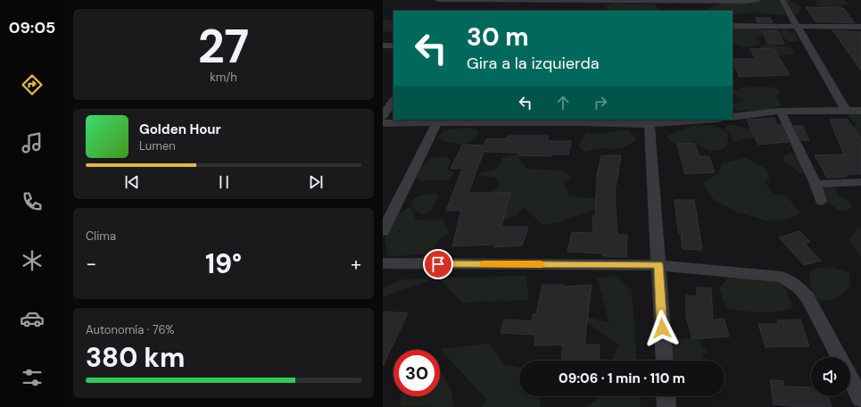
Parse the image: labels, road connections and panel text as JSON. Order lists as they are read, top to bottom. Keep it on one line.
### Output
{"page":{"tabs":"09:05","tile":[["27","km/h"],"Clima",["Autonomía · 76%","380 km"]],"turn":["30 m","Gira a la izquierda"],"song":["Golden Hour","Lumen"],"heat":["−","19°","+"],"limit":"30","trip":"09:06 · 1 min · 110 m"}}
